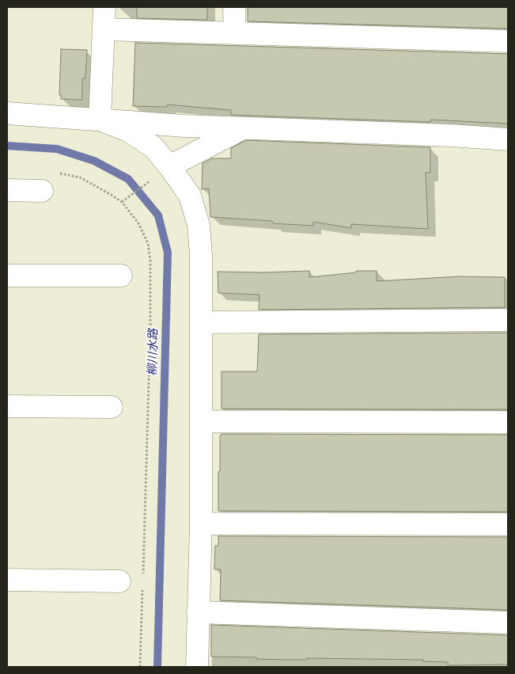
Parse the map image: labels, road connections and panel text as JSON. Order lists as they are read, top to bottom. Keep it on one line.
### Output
{"water":["柳川水路"]}
